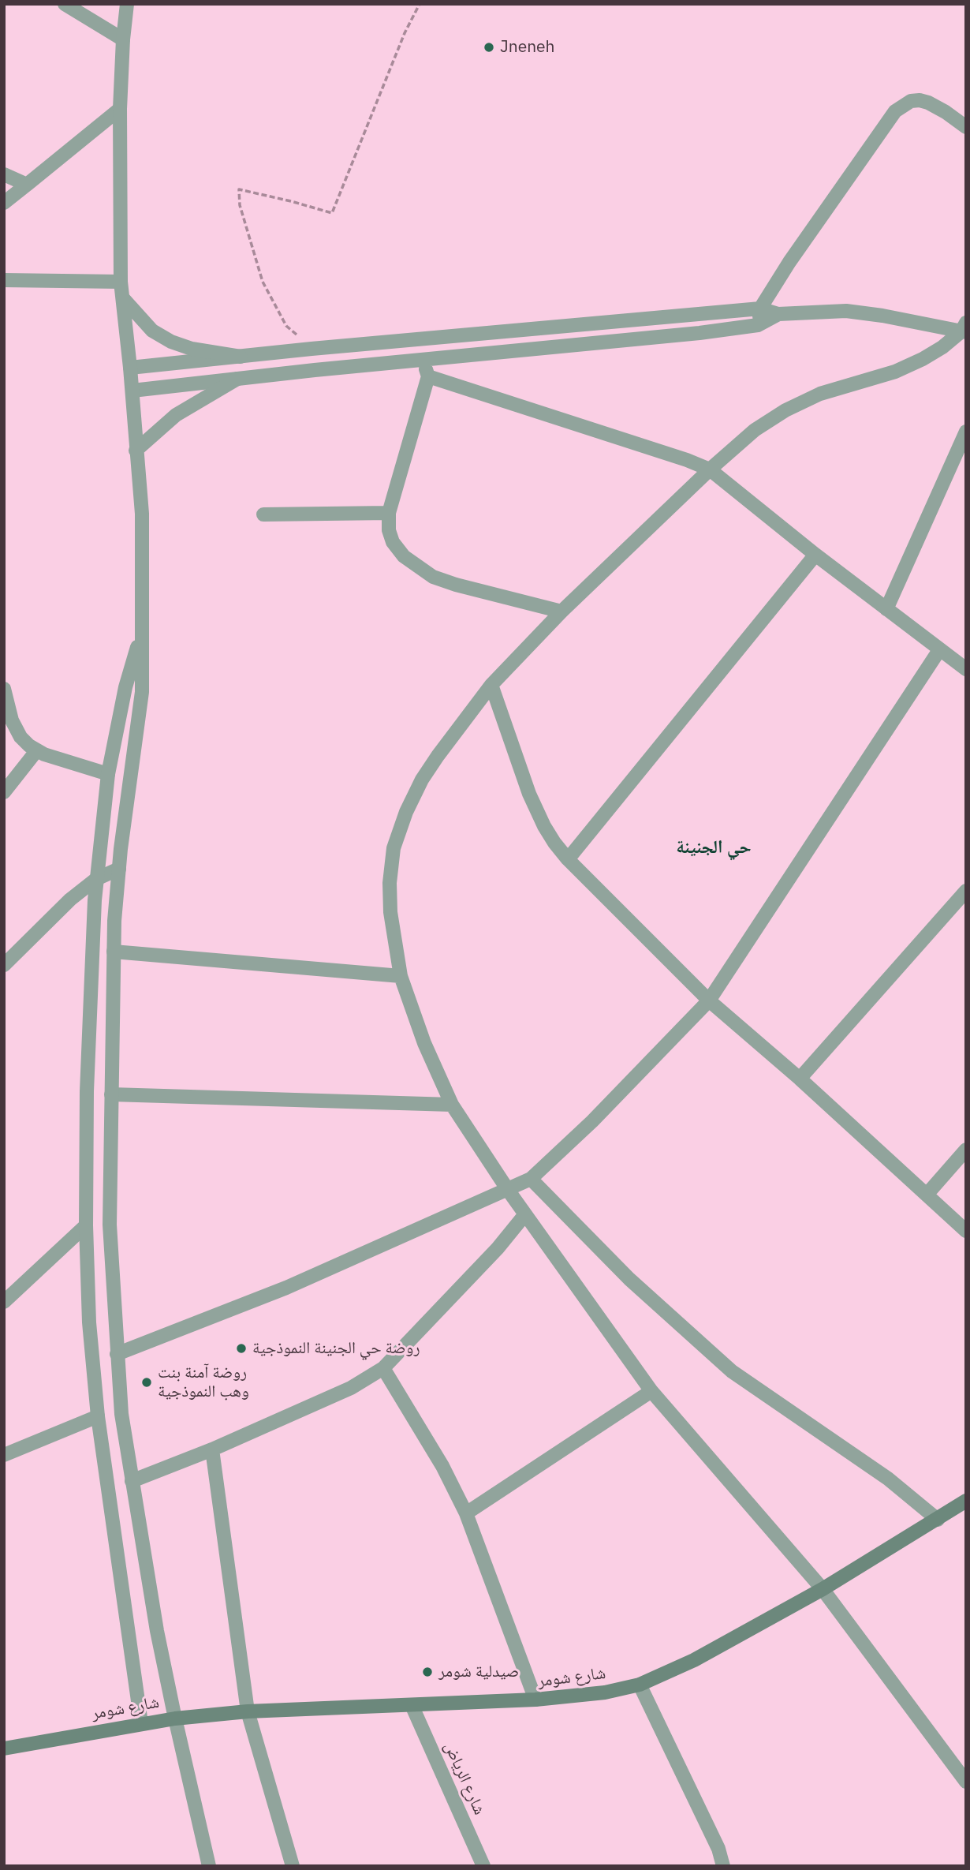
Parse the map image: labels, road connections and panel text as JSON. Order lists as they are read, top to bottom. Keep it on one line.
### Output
{"streets":{"main road":["شارع شومر"],"street":["شارع الرياض"]},"crossings":[["شارع شومر","شارع الرياض"]],"districts":["حي الجنينة"],"places":["Jneneh","روضة حي الجنينة النموذجية","روضة آمنة بنت وهب النموذجية","صيدلية شومر"]}
